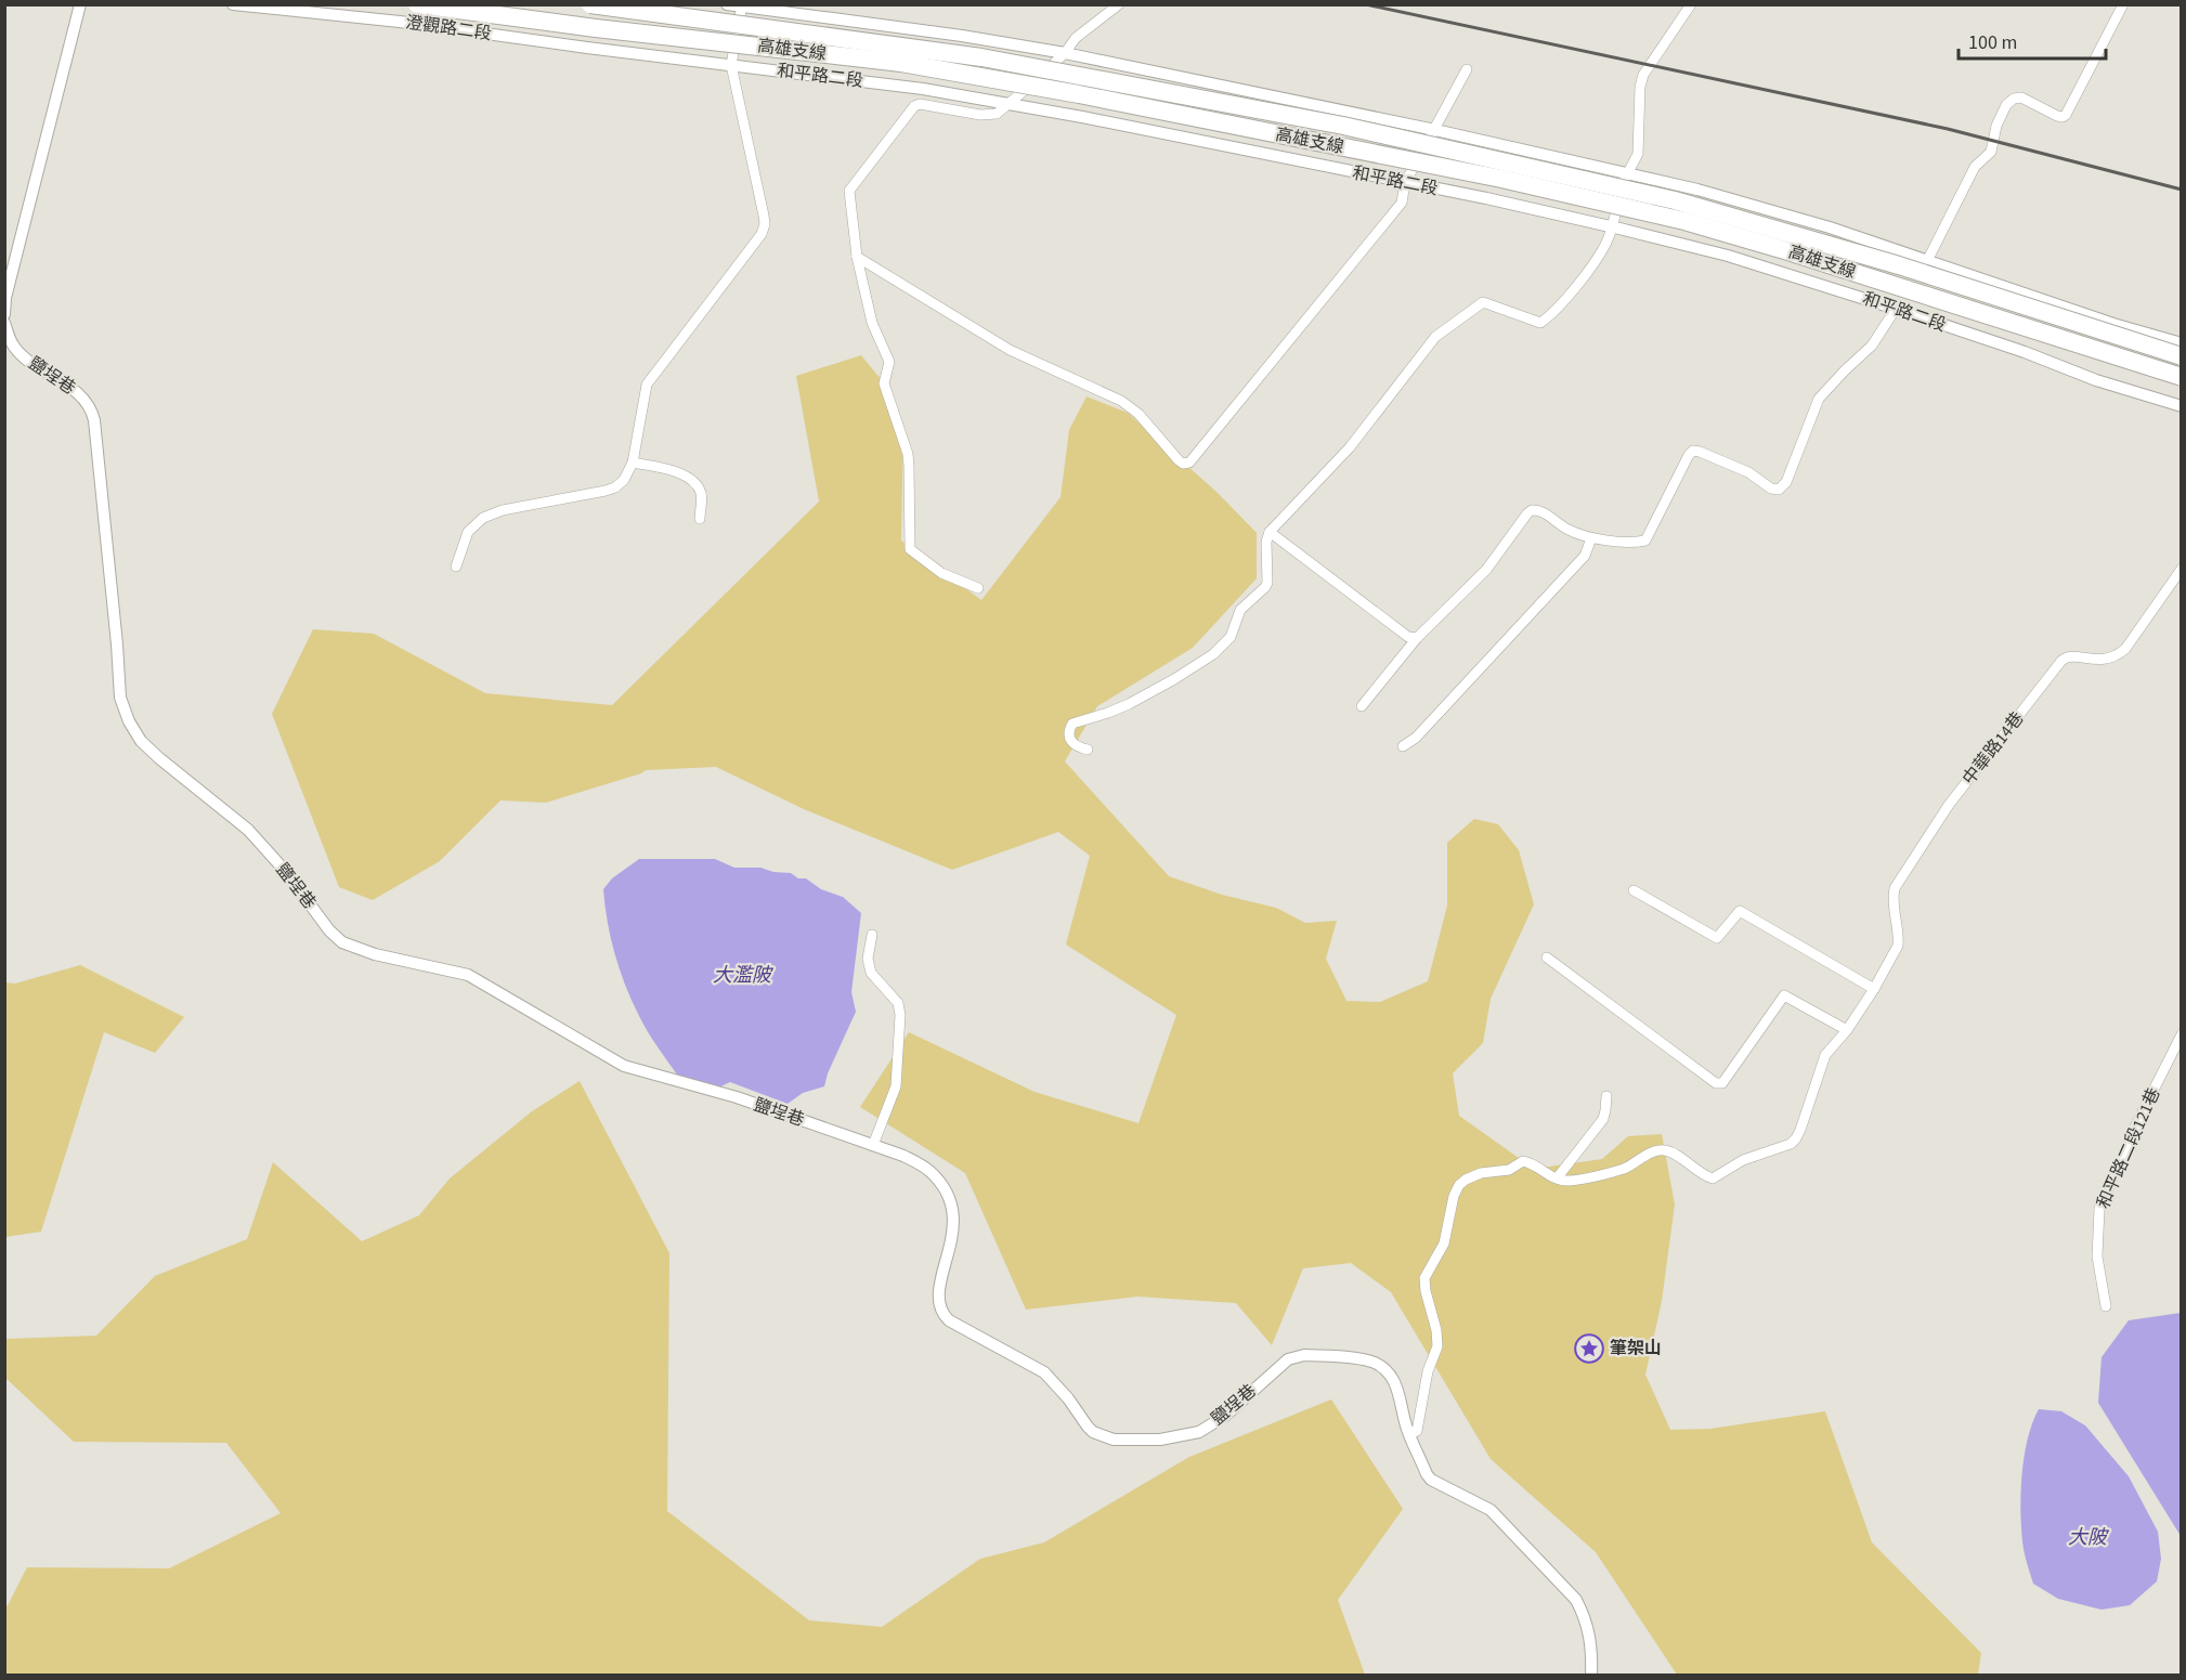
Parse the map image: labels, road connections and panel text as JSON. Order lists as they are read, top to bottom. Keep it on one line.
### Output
{"streets":{"highway":["高雄支線"],"street":["澄觀路二段","和平路二段","鹽埕巷","中華路14巷","和平路二段121巷"]},"crossings":[["澄觀路二段","和平路二段"]],"water":["大濫陂","大陂"],"places":{"place":["筆架山"]},"scale_bar":"100 m"}
